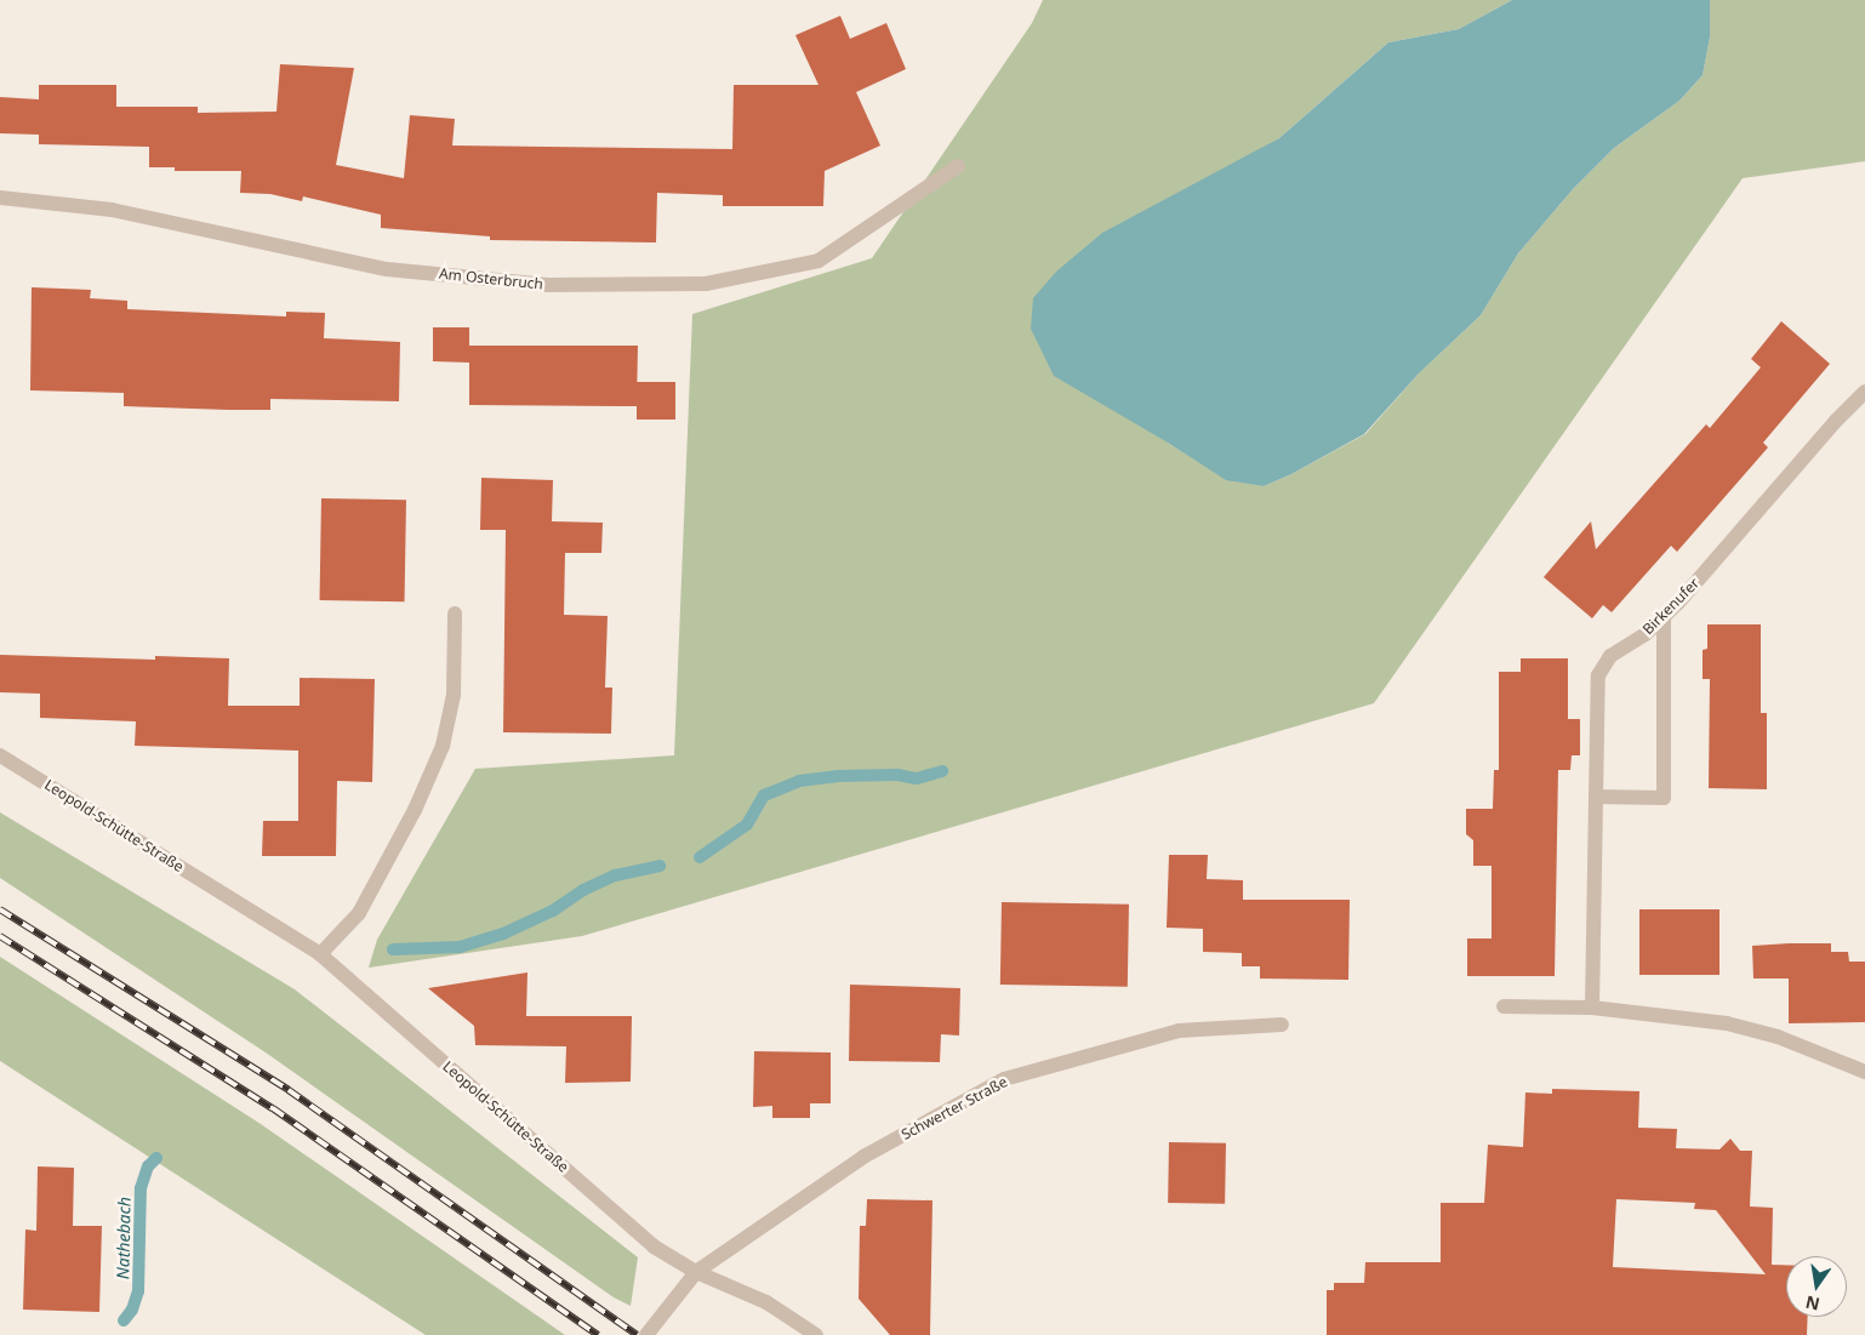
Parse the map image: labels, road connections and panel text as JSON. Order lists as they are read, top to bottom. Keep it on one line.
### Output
{"streets":{"street":["Am Osterbruch","Birkenufer","Leopold-Schütte-Straße","Schwerter Straße"]},"crossings":[["Leopold-Schütte-Straße","Schwerter Straße"]],"water":["Nathebach"],"north":"bottom"}
